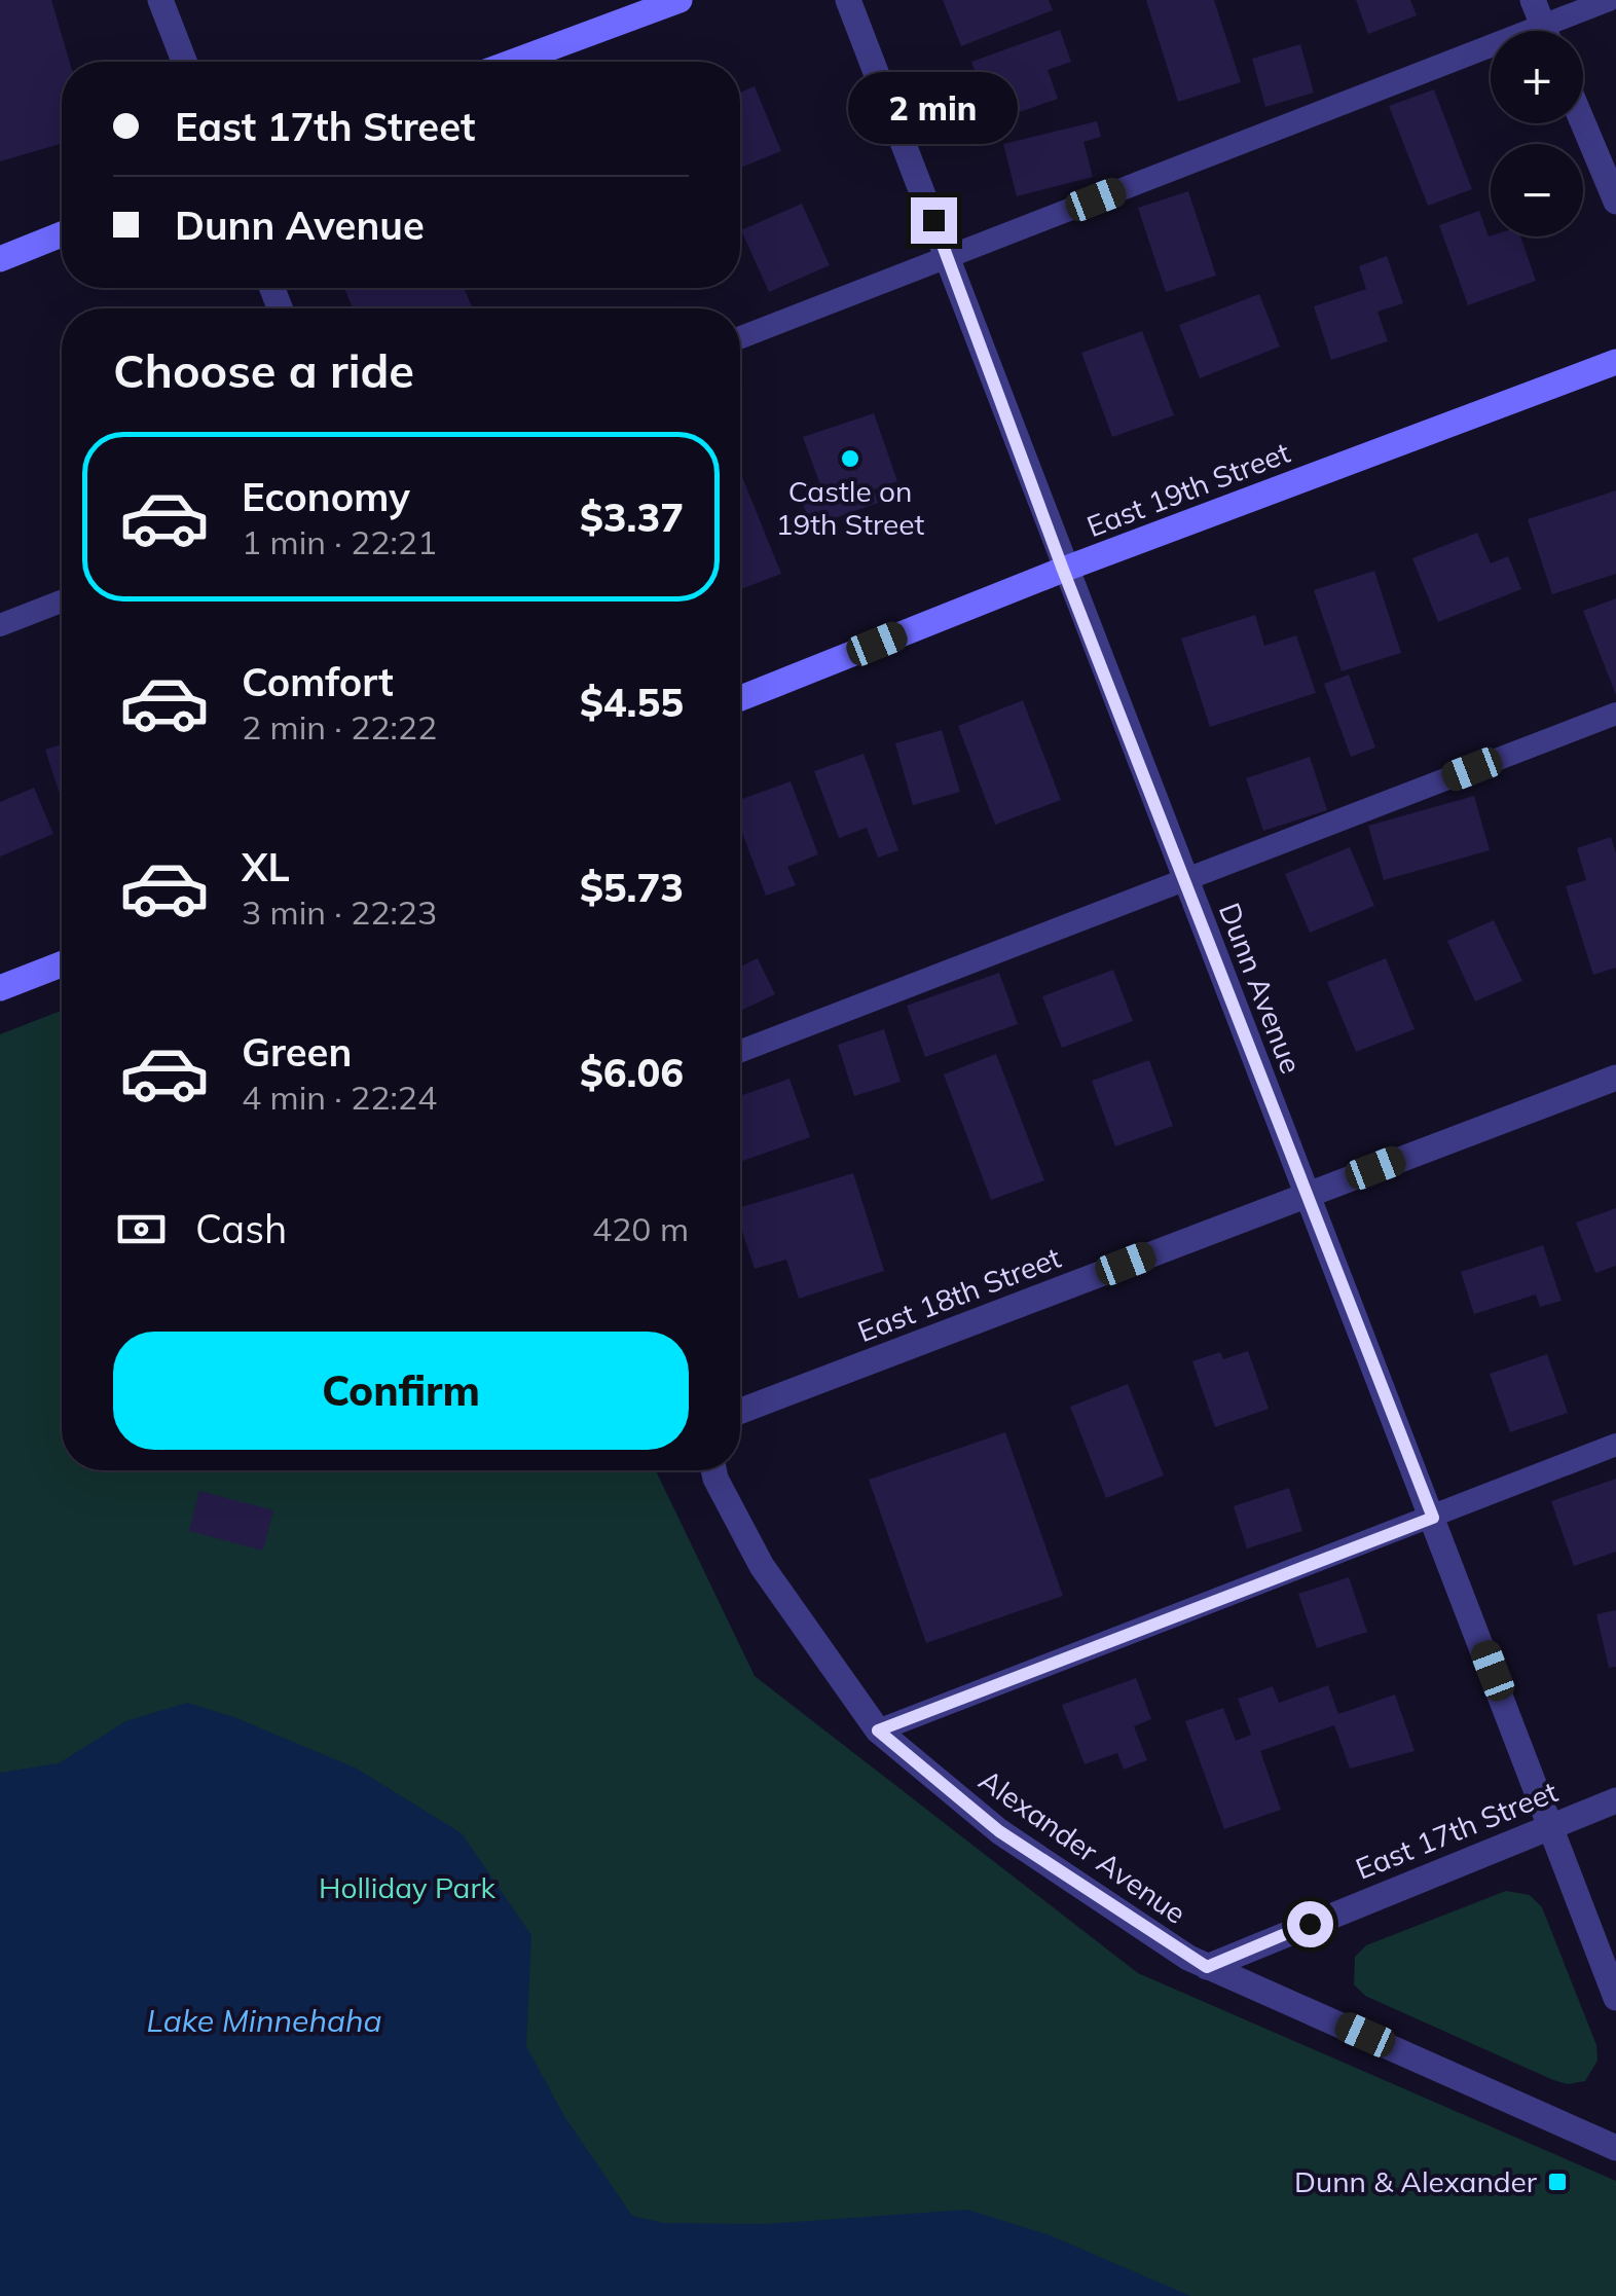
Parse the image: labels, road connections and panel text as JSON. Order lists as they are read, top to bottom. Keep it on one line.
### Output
{"streets":{"main road":["East 19th Street"],"street":["Dunn Avenue","East 18th Street","East 17th Street","Alexander Avenue"]},"crossings":[["East 19th Street","Dunn Avenue"],["Dunn Avenue","East 18th Street"],["Dunn Avenue","East 17th Street"],["East 17th Street","Alexander Avenue"]],"water":["Lake Minnehaha"],"parks":["Holliday Park"],"places":{"other":["Castle on 19th Street"],"transit":["Dunn & Alexander"]},"page":{"map_buttons":["+","−"],"banner":["East 17th Street","Dunn Avenue"],"bubble":"2 min","heading":"Choose a ride","list":[{"name":"Economy","note":"1 min · 22:21","value":"$3.37"},{"name":"Comfort","note":"2 min · 22:22","value":"$4.55"},{"name":"XL","note":"3 min · 22:23","value":"$5.73"},{"name":"Green","note":"4 min · 22:24","value":"$6.06"}],"pay":["Cash","420 m"],"buttons":"Confirm"}}
